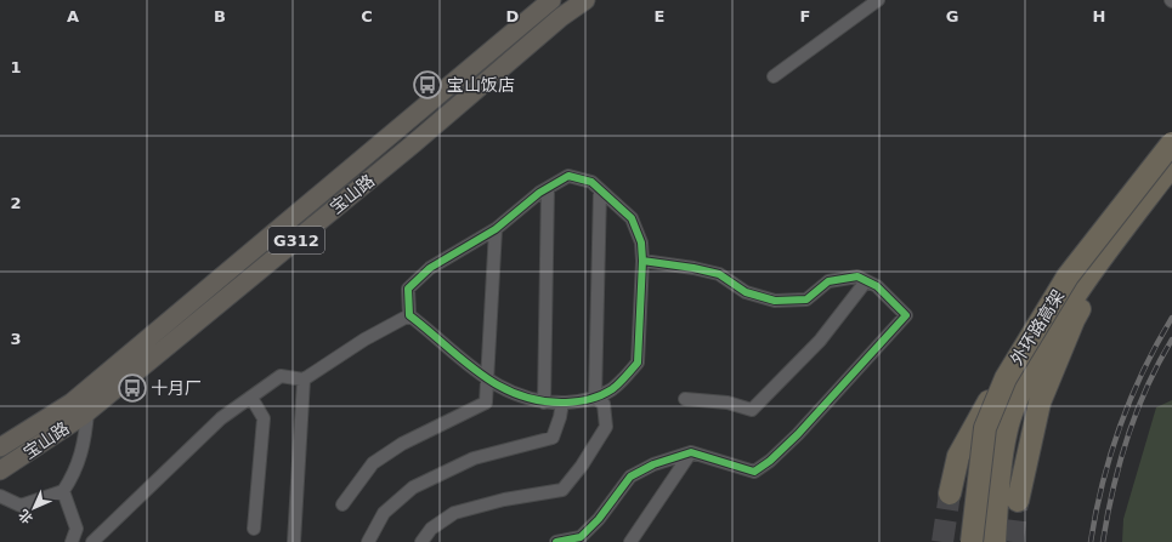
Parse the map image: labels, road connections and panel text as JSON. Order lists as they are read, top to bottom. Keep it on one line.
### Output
{"streets":{"highway":["外环路高架"],"main road":["宝山路","G312"]},"places":{"bus stop":["宝山饭店","十月厂"]},"north":"bottom left","grid":{"columns":["A","B","C","D","E","F","G","H"],"rows":["1","2","3"]}}
